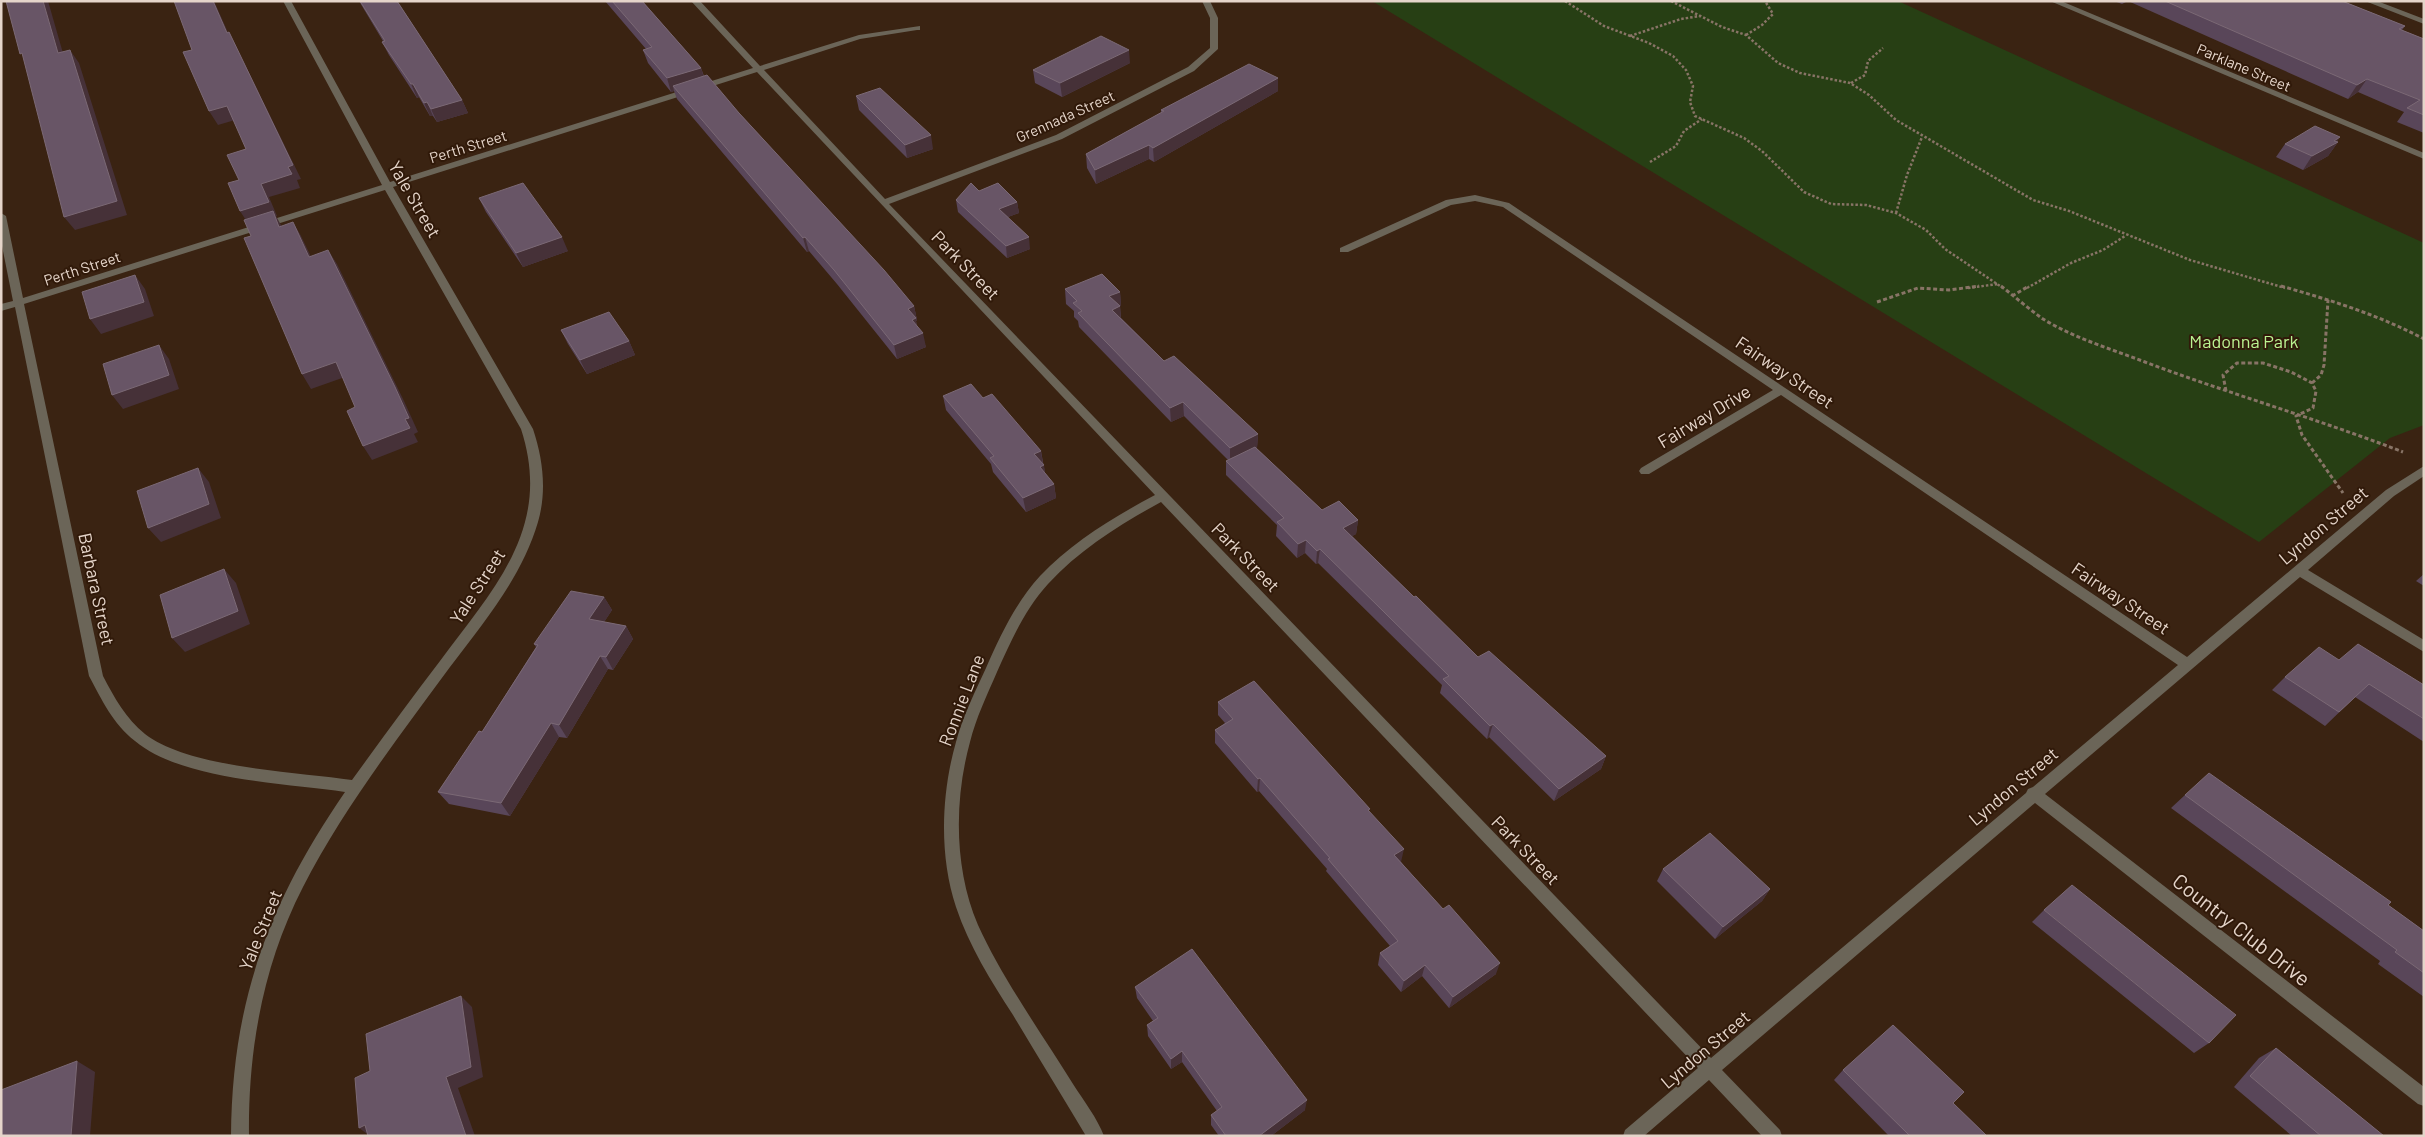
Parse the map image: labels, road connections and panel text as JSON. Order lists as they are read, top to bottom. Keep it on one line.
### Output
{"streets":{"street":["Parklane Street","Grennada Street","Perth Street","Yale Street","Park Street","Fairway Street","Fairway Drive","Lyndon Street","Barbara Street","Ronnie Lane","Country Club Drive"]},"crossings":[["Grennada Street","Park Street"],["Perth Street","Yale Street"],["Perth Street","Park Street"],["Perth Street","Barbara Street"],["Yale Street","Barbara Street"],["Park Street","Lyndon Street"],["Park Street","Ronnie Lane"],["Fairway Street","Fairway Drive"],["Fairway Street","Lyndon Street"],["Lyndon Street","Country Club Drive"]],"parks":["Madonna Park"]}
